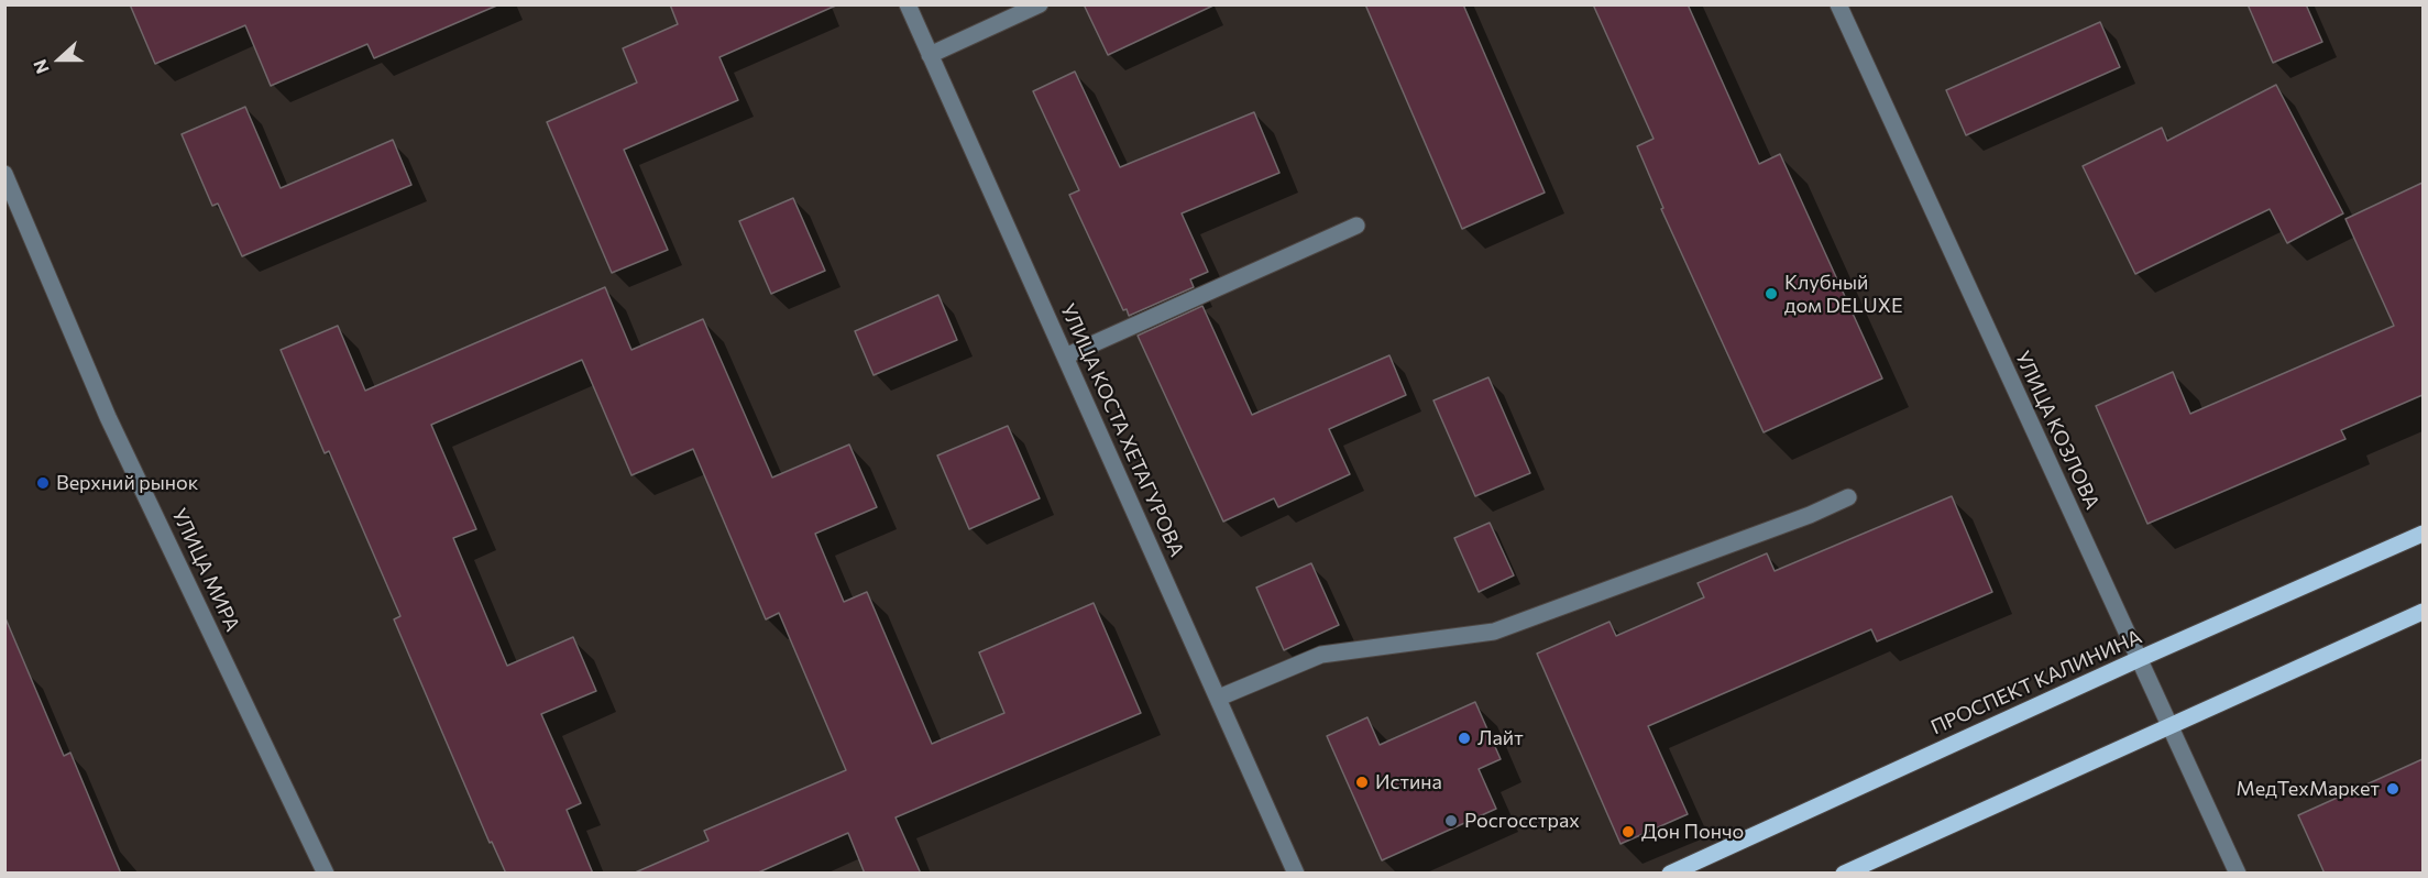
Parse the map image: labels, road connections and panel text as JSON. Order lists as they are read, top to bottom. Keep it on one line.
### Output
{"streets":{"main road":["ПРОСПЕКТ КАЛИНИНА"],"street":["УЛИЦА КОСТА ХЕТАГУРОВА","УЛИЦА КОЗЛОВА","УЛИЦА МИРА"]},"crossings":[["УЛИЦА КОЗЛОВА","ПРОСПЕКТ КАЛИНИНА"]],"places":["Клубный дом DELUXE","Верхний рынок","Лайт","Истина","МедТехМаркет","Росгосстрах","Дон Пончо"],"north":"left"}
